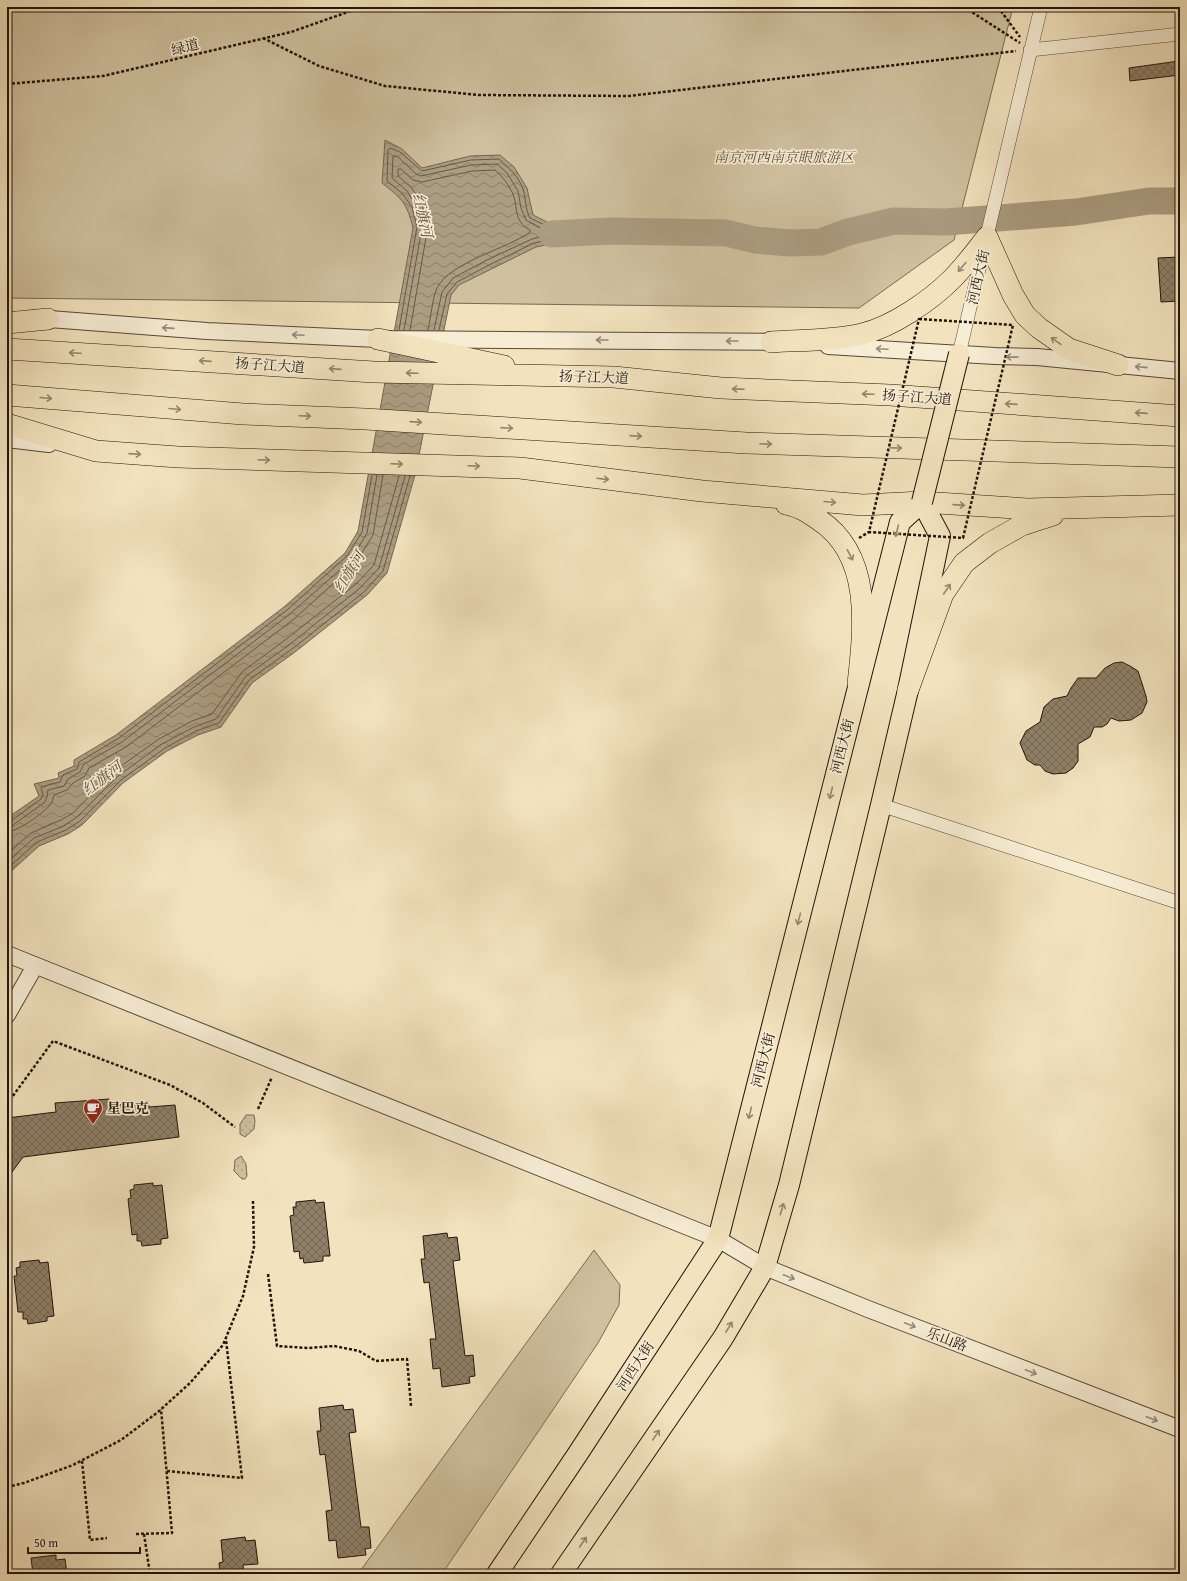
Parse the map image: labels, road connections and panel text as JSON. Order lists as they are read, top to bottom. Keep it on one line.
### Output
{"streets":{"highway":["扬子江大道"],"main road":["河西大街"],"street":["乐山路"],"path":["绿道"]},"crossings":[["河西大街","乐山路"]],"one_way":["河西大街","乐山路"],"water":["红旗河"],"parks":["南京河西南京眼旅游区"],"places":{"cafe":["星巴克"]},"scale_bar":"50 m"}
